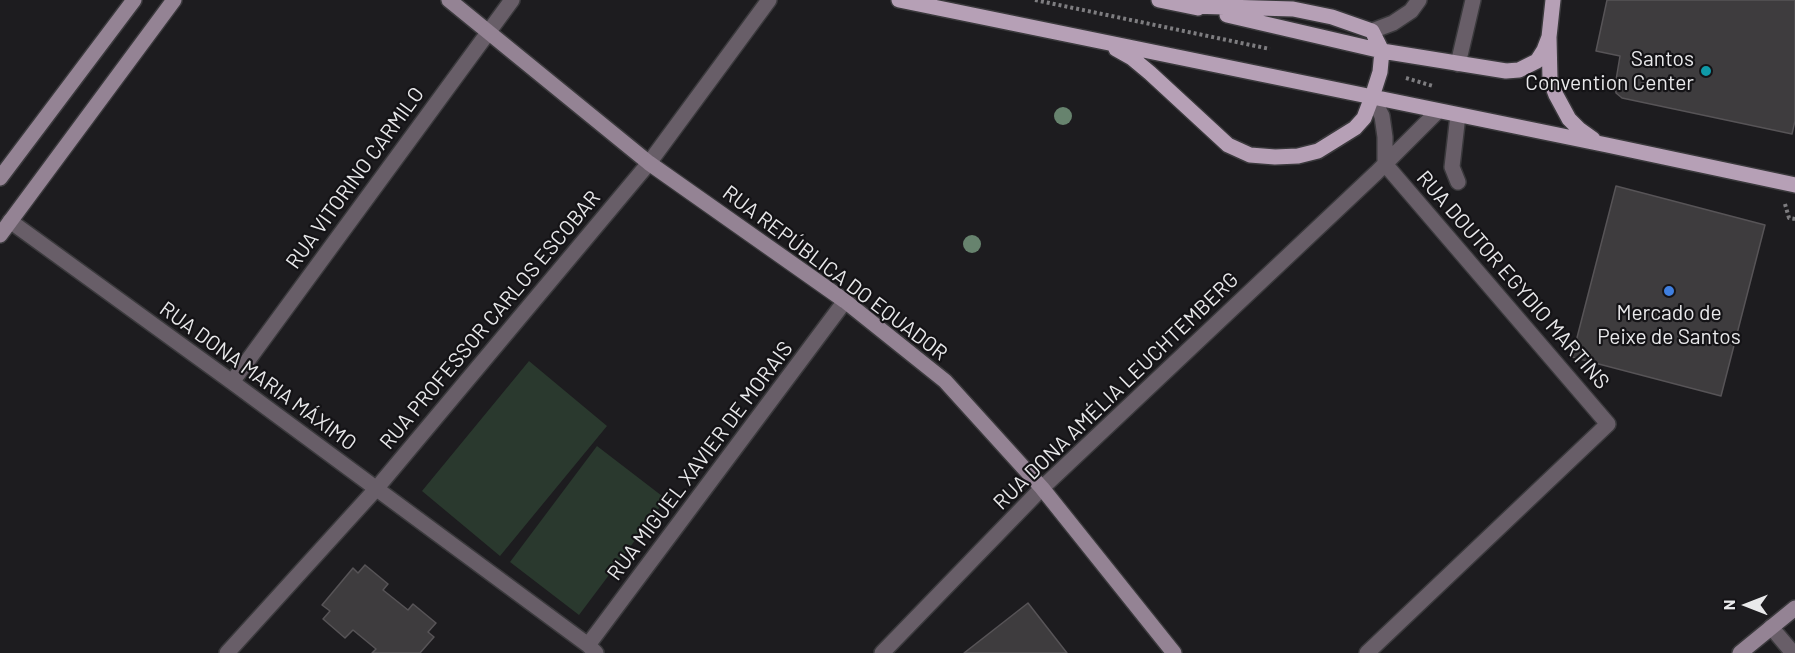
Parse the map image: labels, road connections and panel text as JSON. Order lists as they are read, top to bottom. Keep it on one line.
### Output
{"streets":{"street":["RUA VITORINO CARMILO","RUA REPÚBLICA DO EQUADOR","RUA DOUTOR EGYDIO MARTINS","RUA PROFESSOR CARLOS ESCOBAR","RUA DONA MARIA MÁXIMO","RUA DONA AMÉLIA LEUCHTEMBERG","RUA MIGUEL XAVIER DE MORAIS"]},"crossings":[["RUA VITORINO CARMILO","RUA REPÚBLICA DO EQUADOR"],["RUA VITORINO CARMILO","RUA DONA MARIA MÁXIMO"],["RUA REPÚBLICA DO EQUADOR","RUA PROFESSOR CARLOS ESCOBAR"],["RUA REPÚBLICA DO EQUADOR","RUA DONA AMÉLIA LEUCHTEMBERG"],["RUA REPÚBLICA DO EQUADOR","RUA MIGUEL XAVIER DE MORAIS"],["RUA DOUTOR EGYDIO MARTINS","RUA DONA AMÉLIA LEUCHTEMBERG"],["RUA PROFESSOR CARLOS ESCOBAR","RUA DONA MARIA MÁXIMO"],["RUA DONA MARIA MÁXIMO","RUA MIGUEL XAVIER DE MORAIS"]],"places":["Santos Convention Center","Mercado de Peixe de Santos"],"north":"left"}
